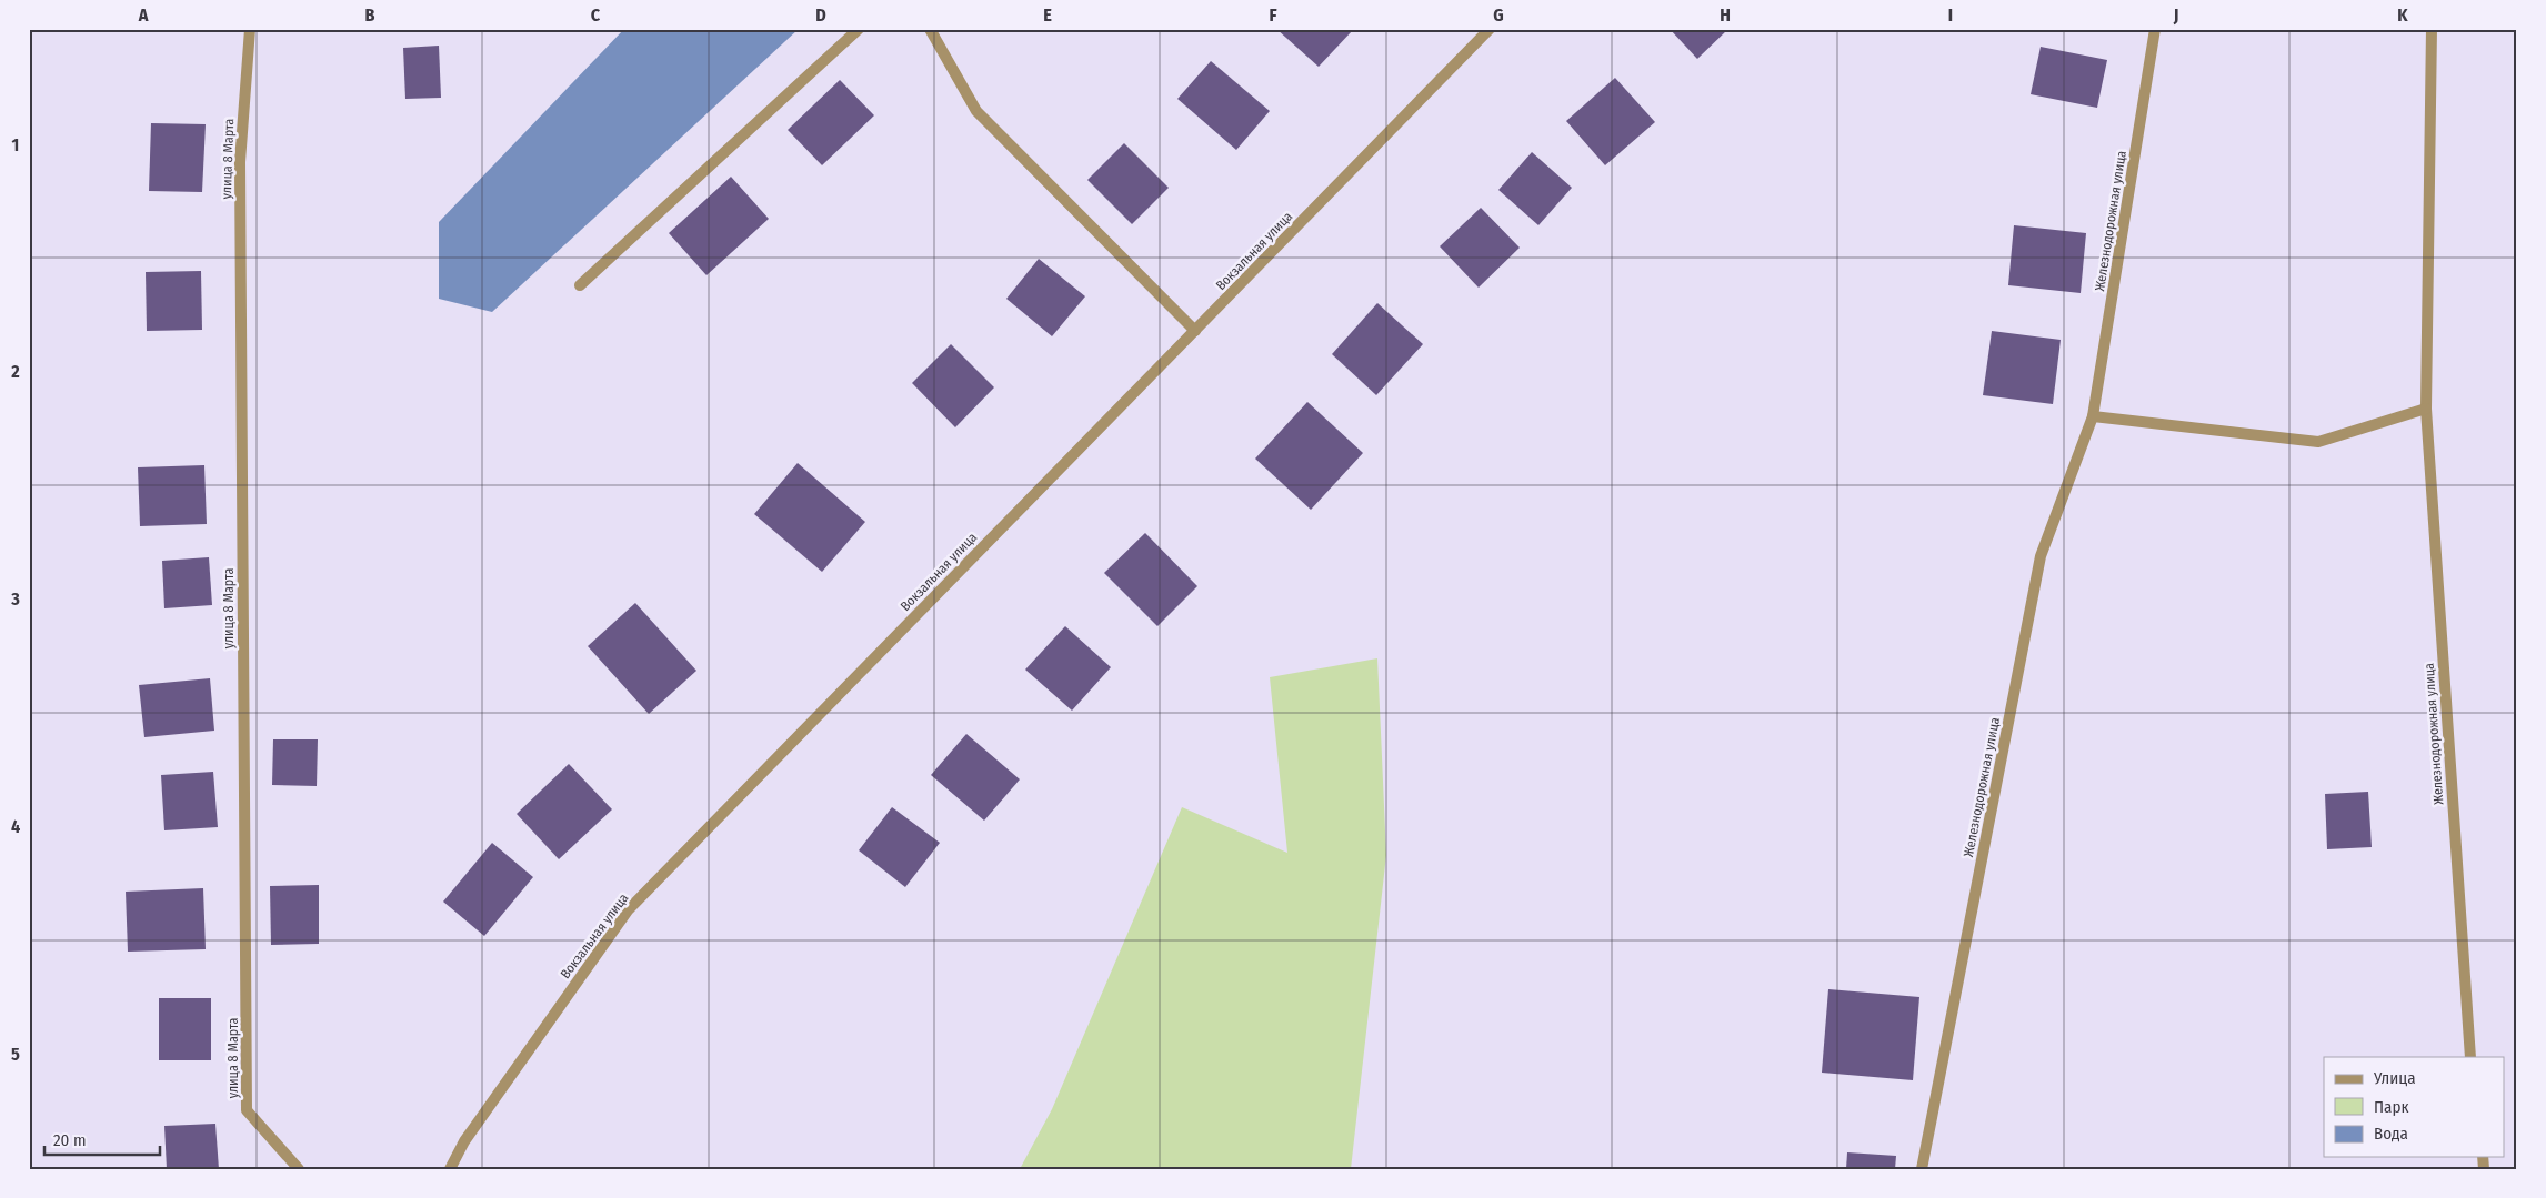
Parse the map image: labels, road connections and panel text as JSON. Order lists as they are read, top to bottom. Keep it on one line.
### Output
{"streets":{"street":["улица 8 Марта","Железнодорожная улица","Вокзальная улица"]},"legend":["Улица","Парк","Вода"],"scale_bar":"20 m","grid":{"columns":["A","B","C","D","E","F","G","H","I","J","K"],"rows":["1","2","3","4","5"]}}
